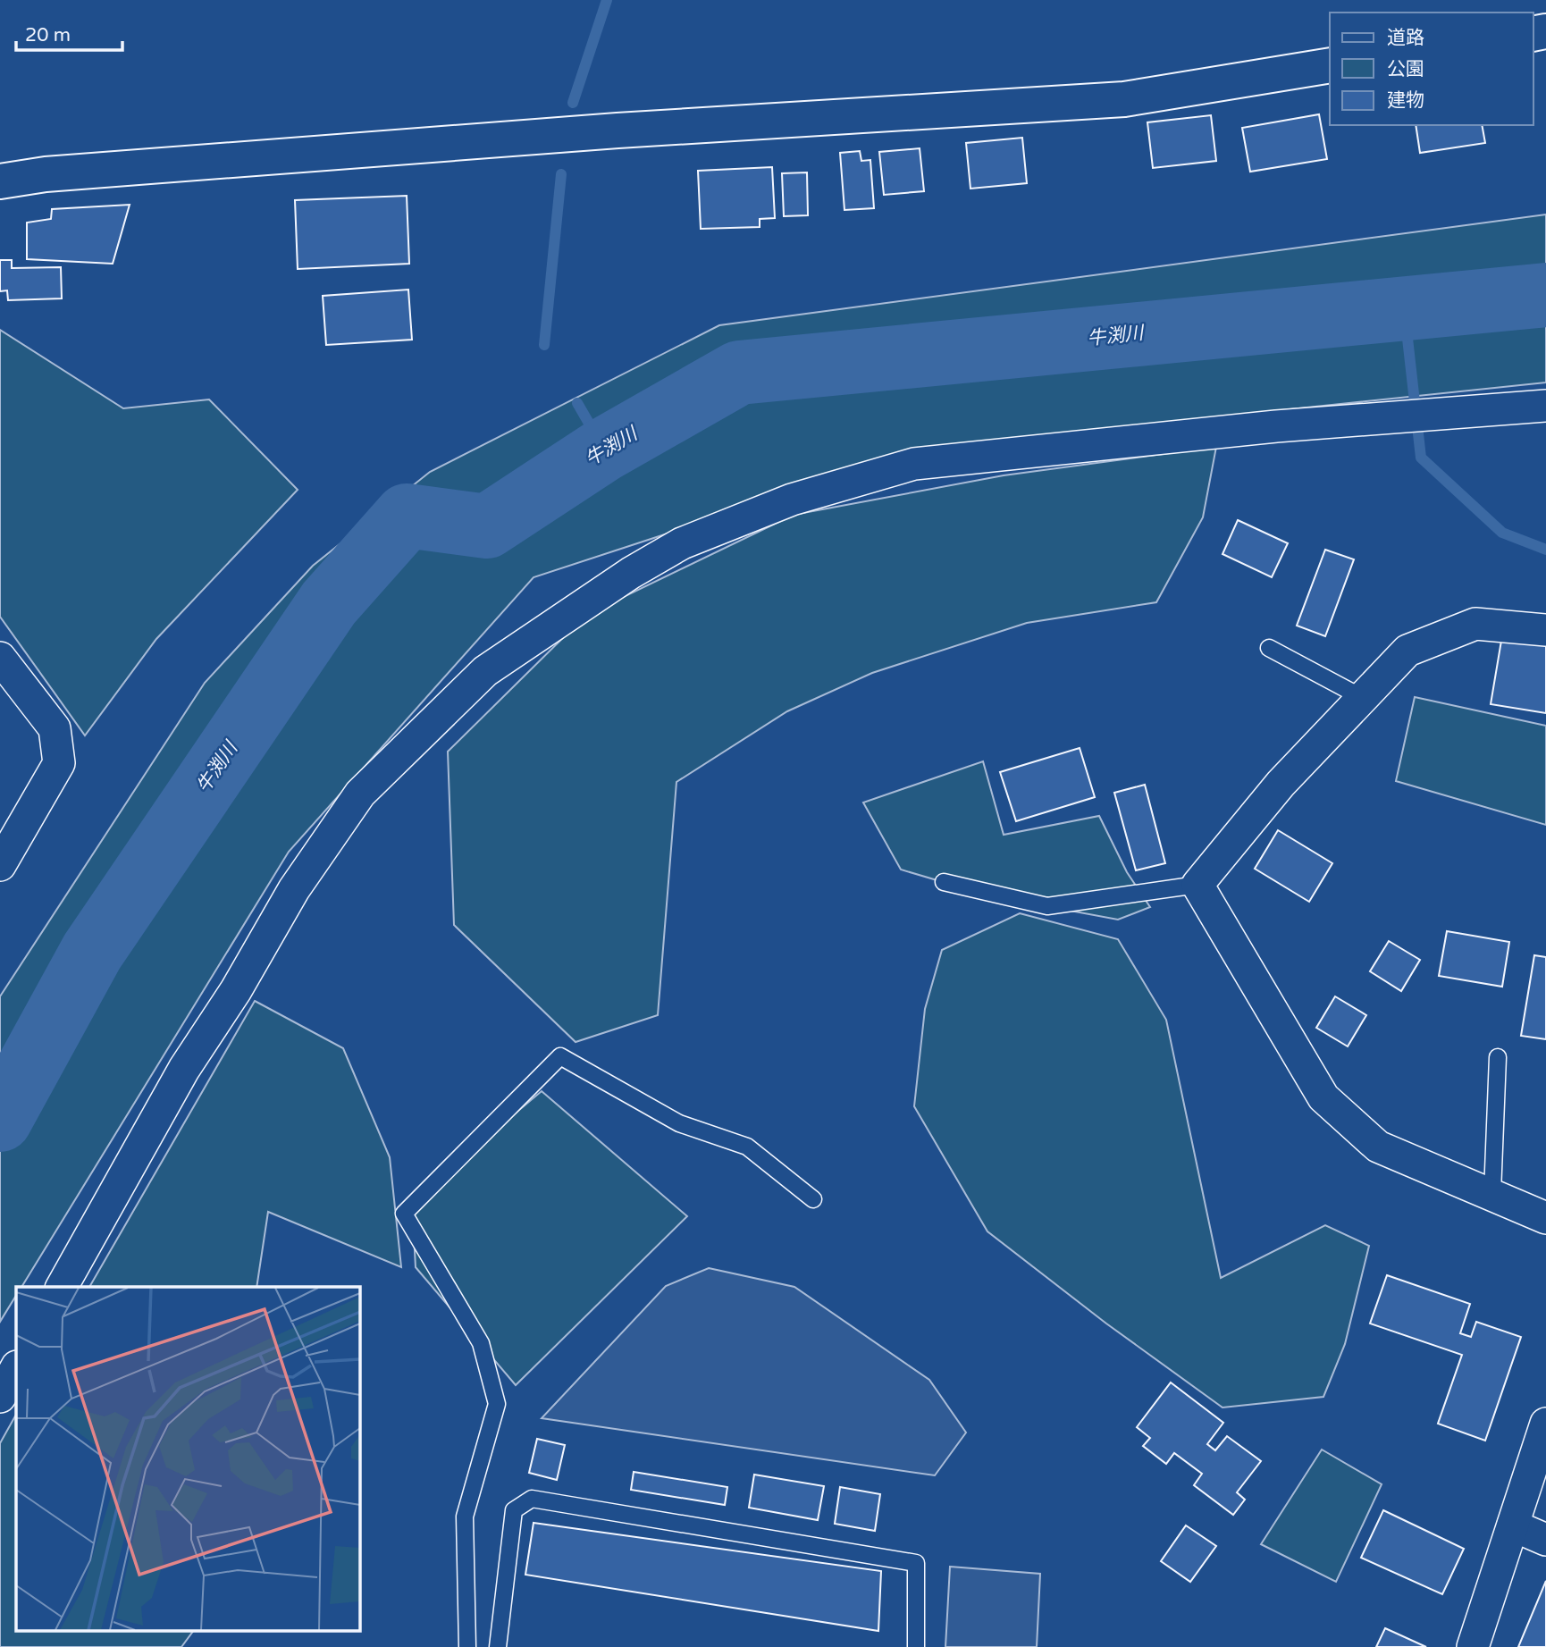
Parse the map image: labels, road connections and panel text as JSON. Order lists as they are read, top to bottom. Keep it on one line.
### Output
{"water":["牛渕川"],"legend":["道路","公園","建物"],"scale_bar":"20 m"}
